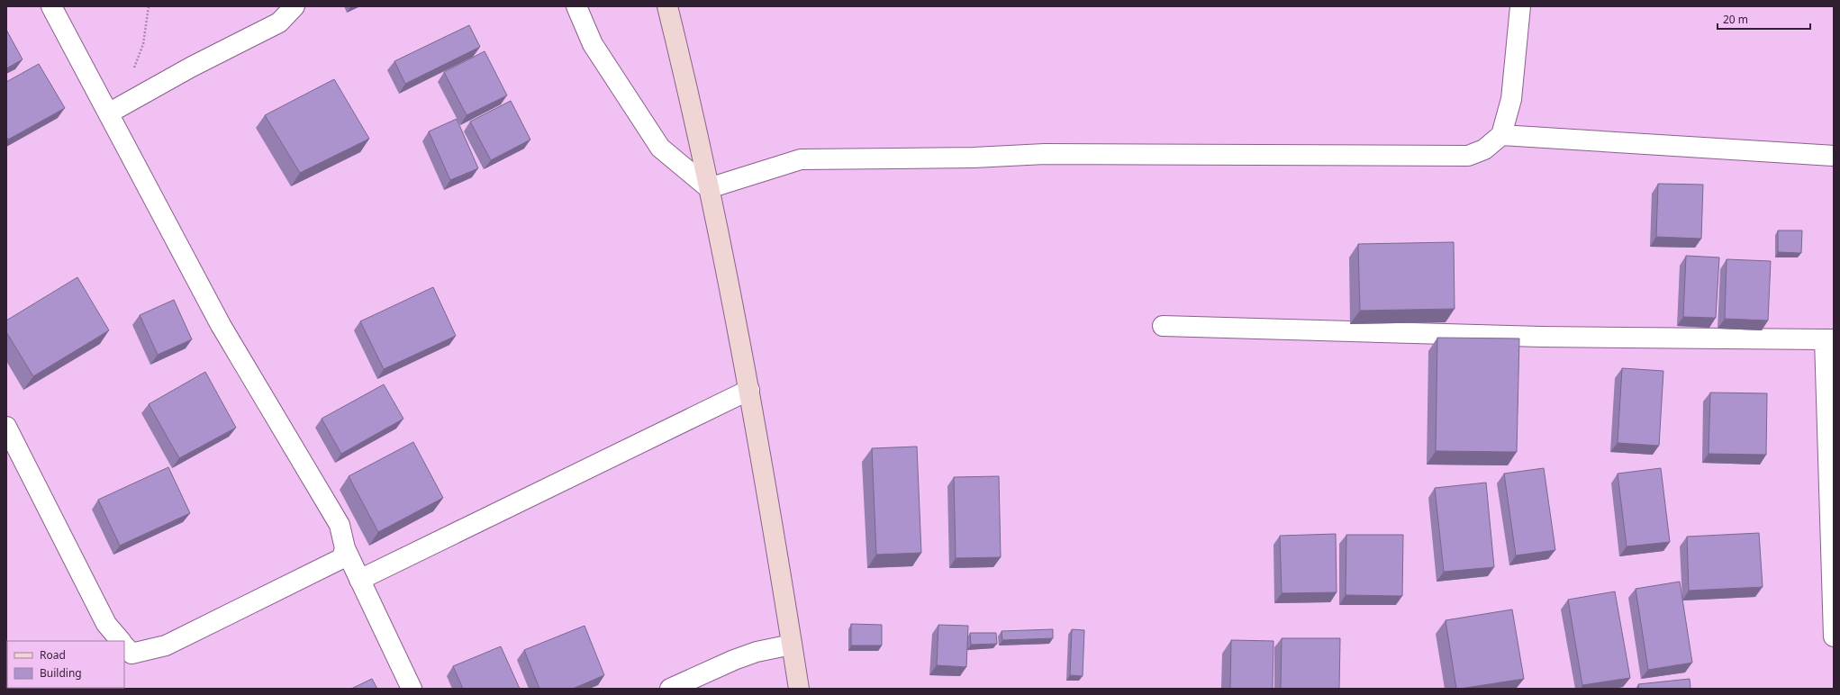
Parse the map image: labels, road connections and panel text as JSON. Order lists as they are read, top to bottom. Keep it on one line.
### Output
{"legend":["Road","Building"],"scale_bar":"20 m"}
